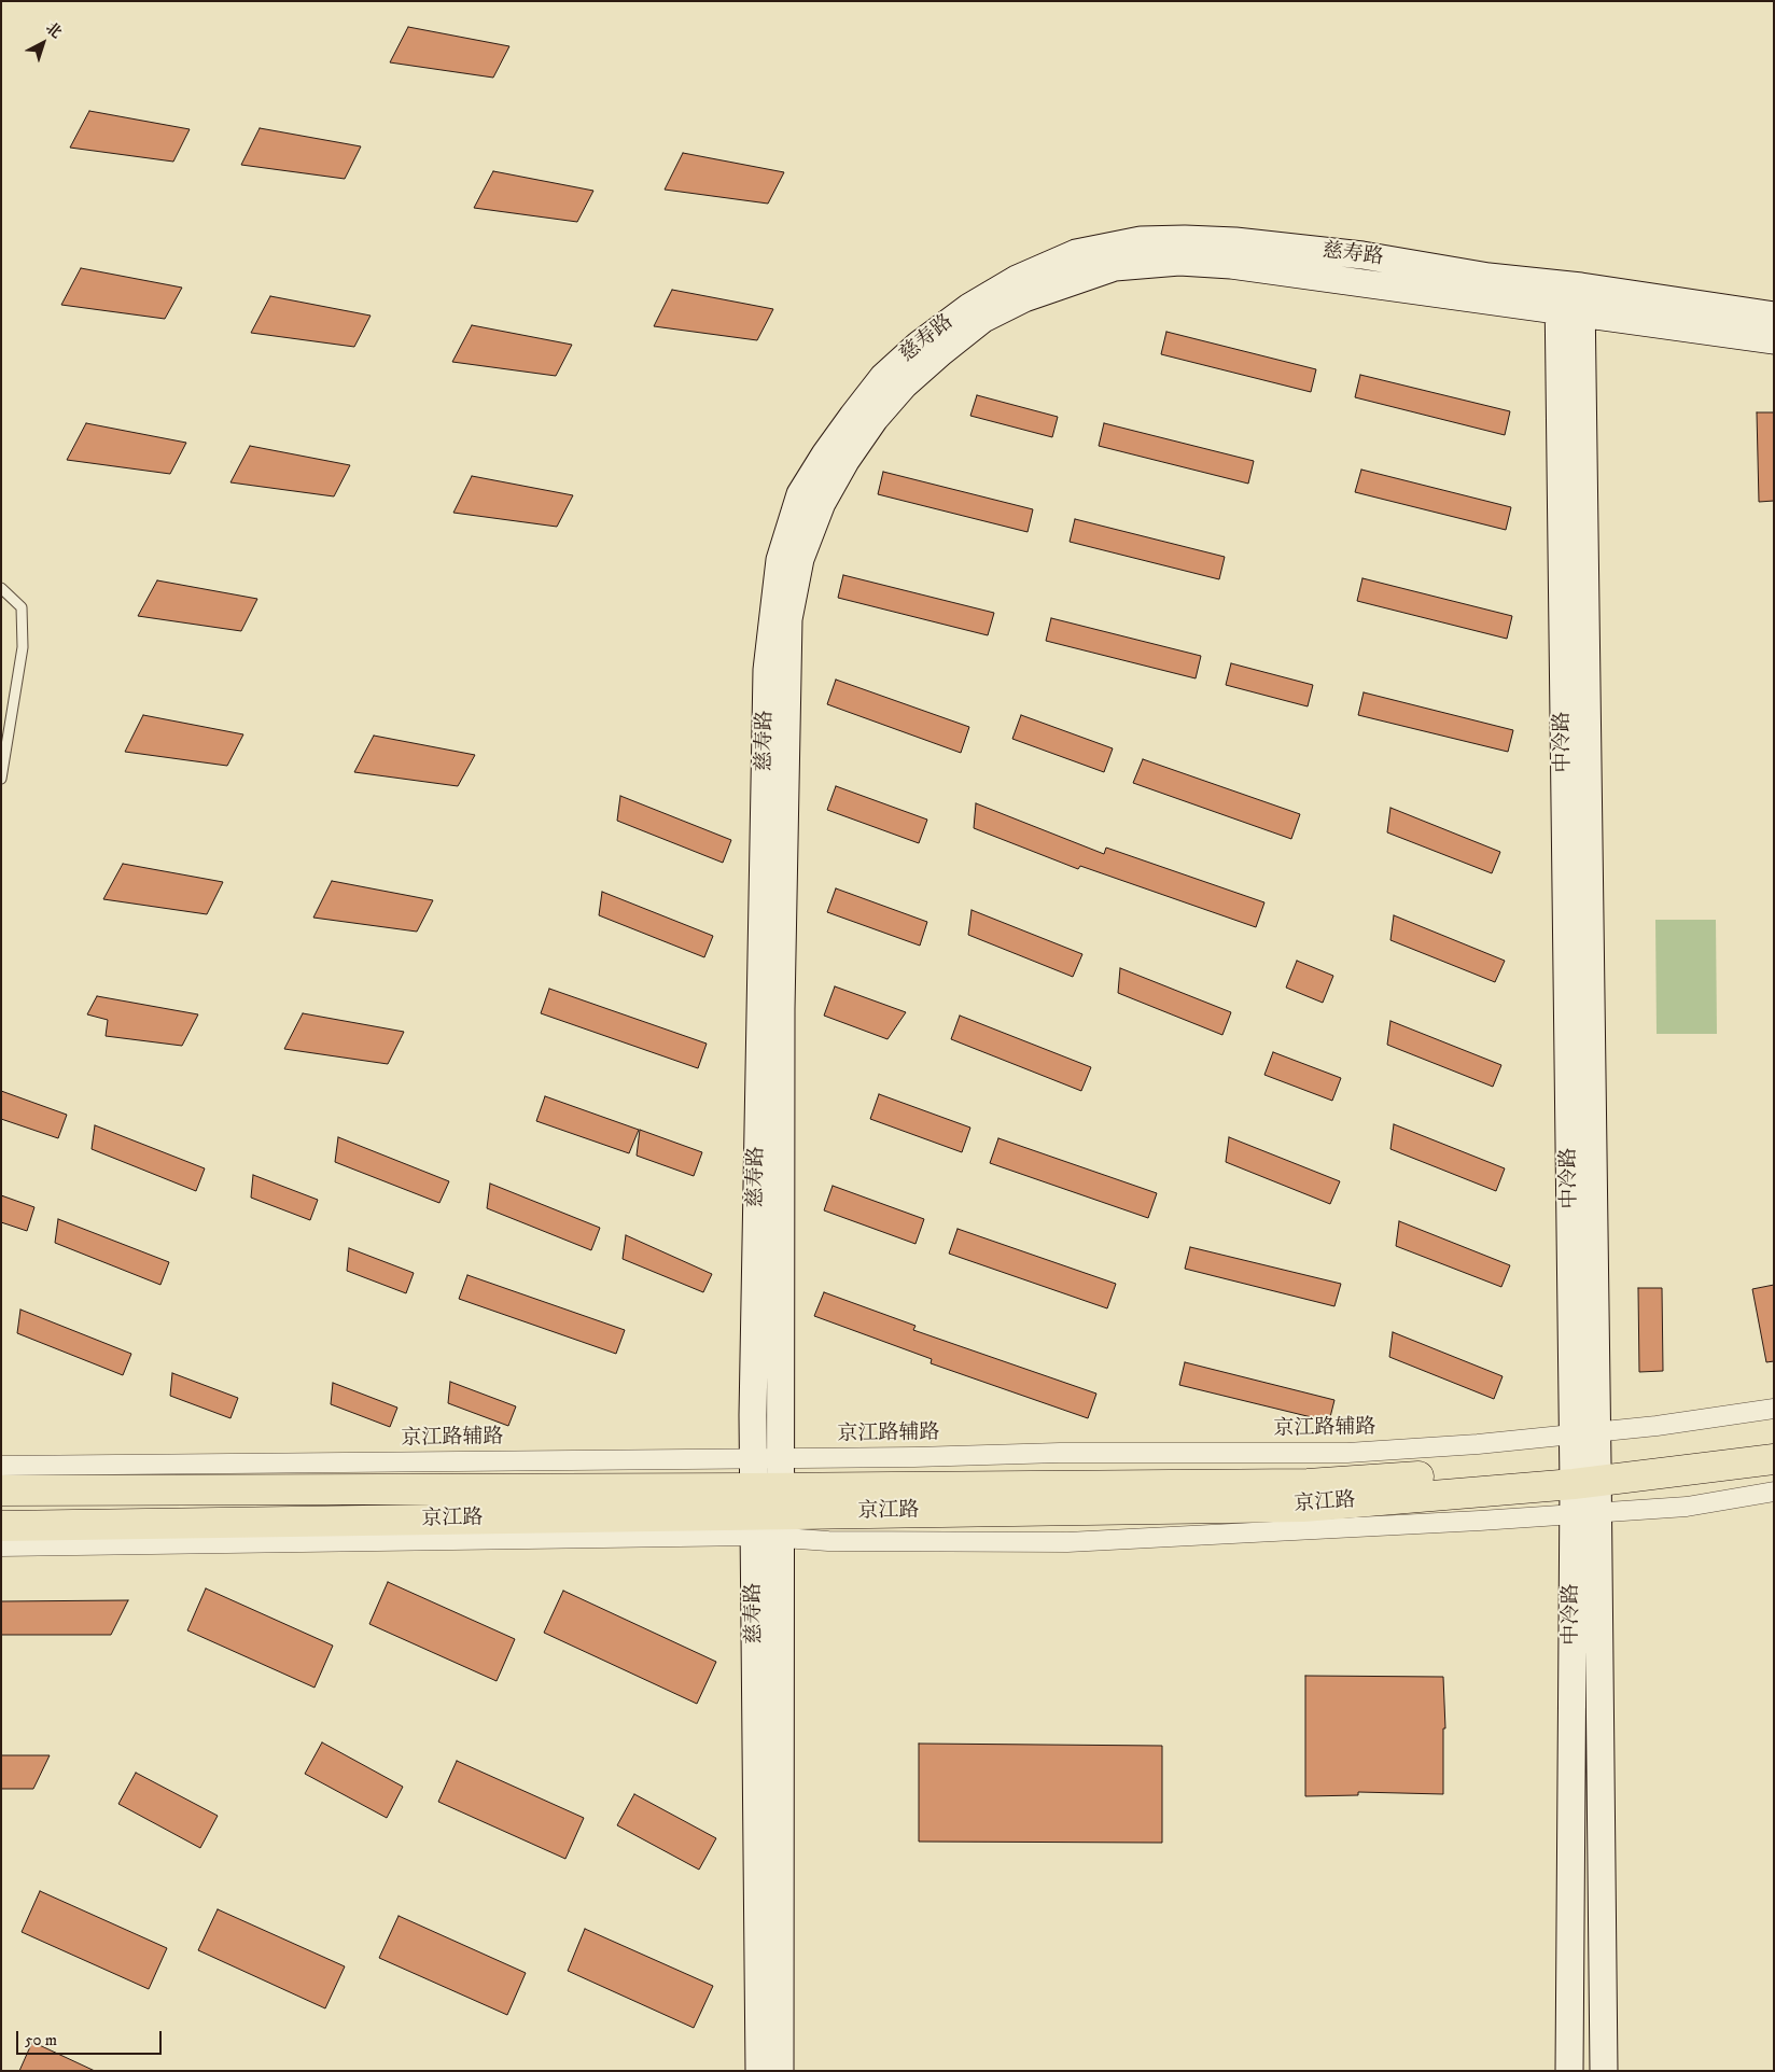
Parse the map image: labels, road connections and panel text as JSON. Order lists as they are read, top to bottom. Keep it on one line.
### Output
{"streets":{"main road":["京江路"],"street":["慈寿路","中冷路","京江路辅路"]},"crossings":[["慈寿路","中冷路"],["慈寿路","京江路辅路"],["慈寿路","京江路"],["中冷路","京江路辅路"],["中冷路","京江路"]],"scale_bar":"50 m","north":"top right"}
